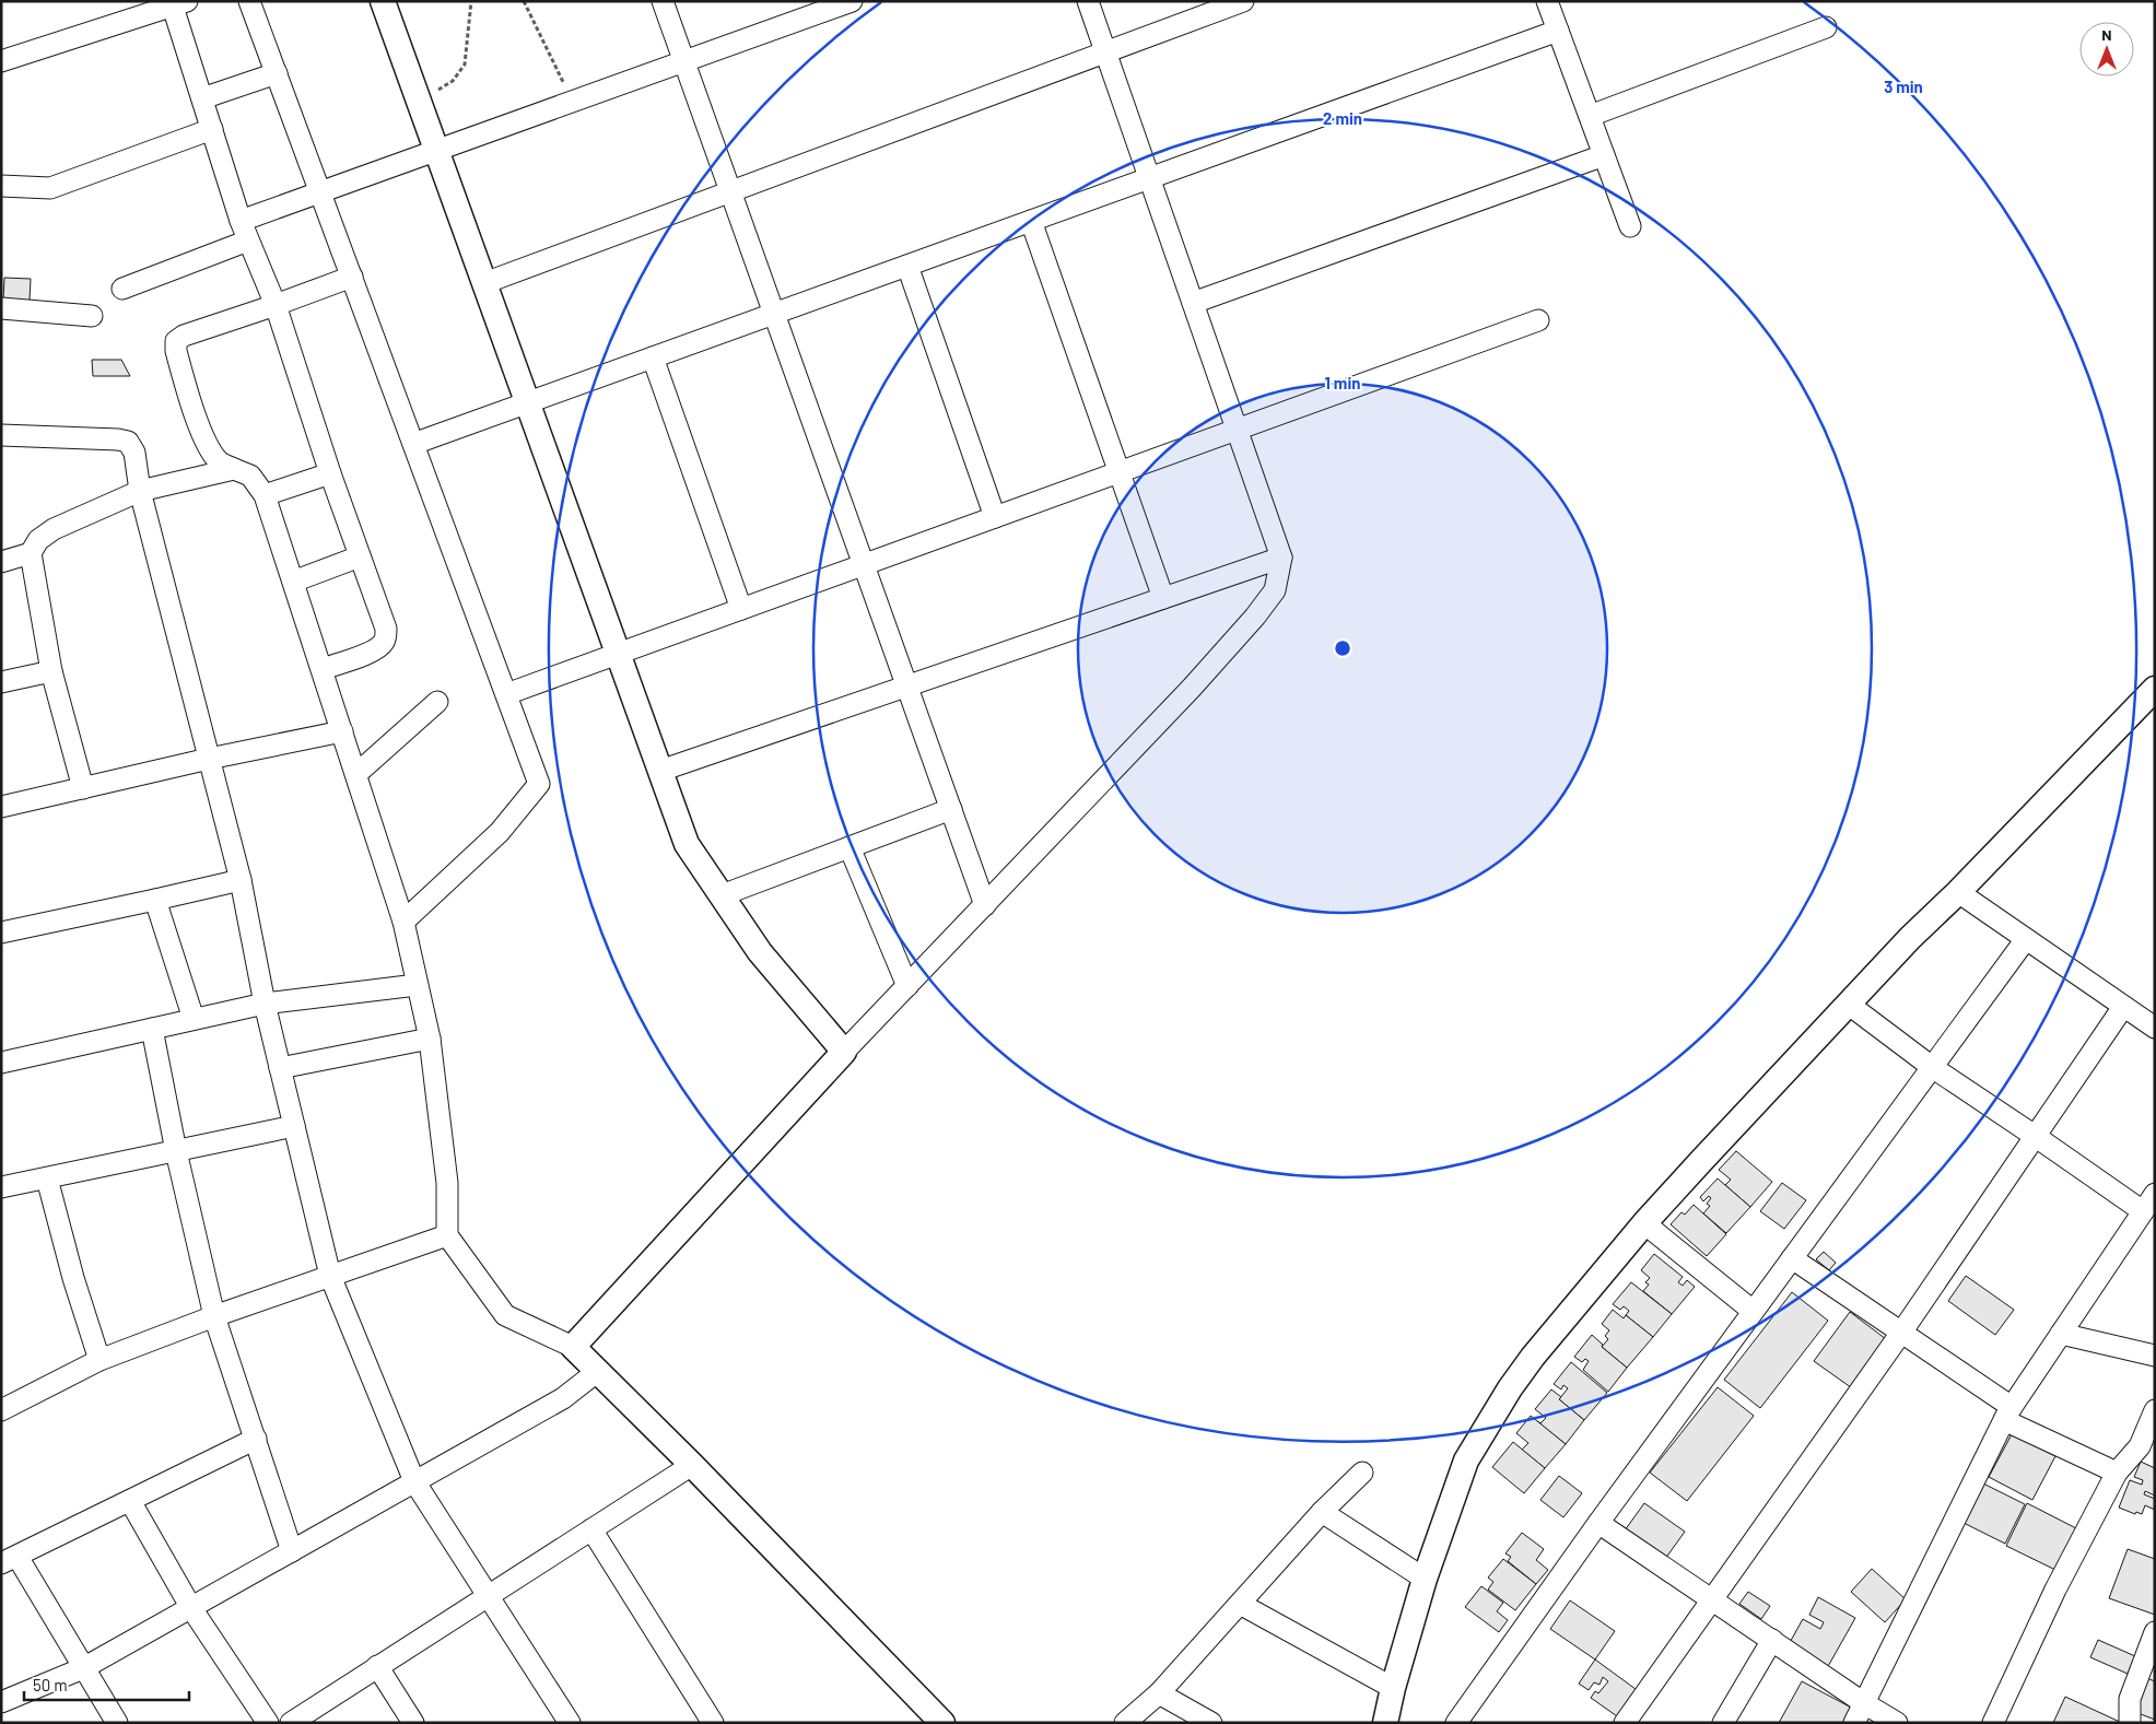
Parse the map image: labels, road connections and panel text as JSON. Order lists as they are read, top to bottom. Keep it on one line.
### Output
{"scale_bar":"50 m","north":"top","rings":["3 min","2 min","1 min"]}
